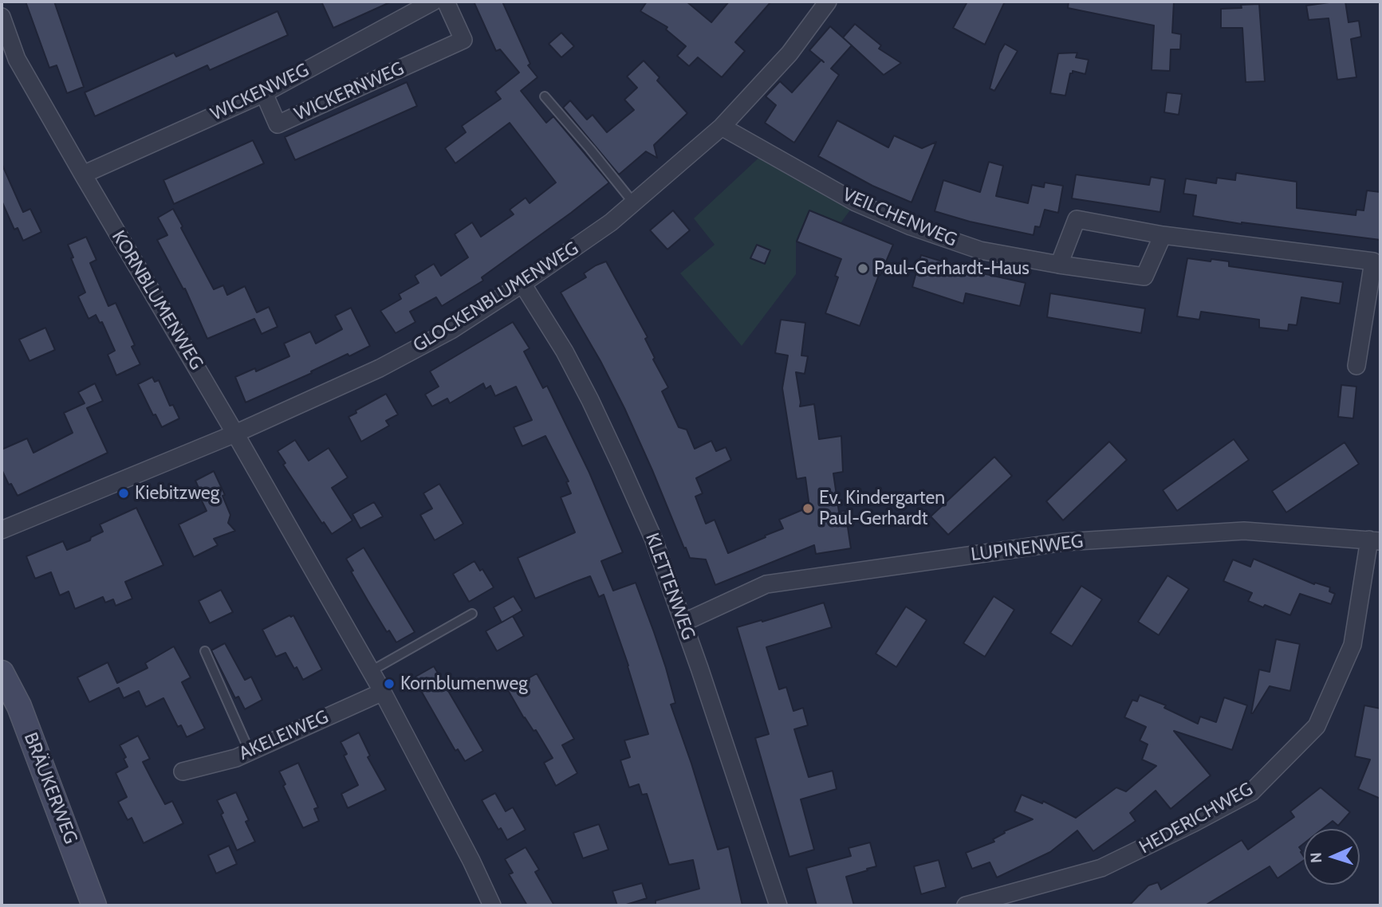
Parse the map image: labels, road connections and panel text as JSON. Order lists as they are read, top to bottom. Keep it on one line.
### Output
{"streets":{"main road":["BRÄUKERWEG"],"street":["WICKERNWEG","WICKENWEG","VEILCHENWEG","GLOCKENBLUMENWEG","KORNBLUMENWEG","LUPINENWEG","KLETTENWEG","AKELEIWEG","HEDERICHWEG"]},"crossings":[["WICKERNWEG","WICKENWEG"],["WICKENWEG","KORNBLUMENWEG"],["VEILCHENWEG","GLOCKENBLUMENWEG"],["GLOCKENBLUMENWEG","KORNBLUMENWEG"],["GLOCKENBLUMENWEG","KLETTENWEG"],["KORNBLUMENWEG","AKELEIWEG"],["LUPINENWEG","KLETTENWEG"],["LUPINENWEG","HEDERICHWEG"]],"places":["Paul-Gerhardt-Haus","Kiebitzweg","Ev. Kindergarten Paul-Gerhardt","Kornblumenweg"],"north":"left"}
